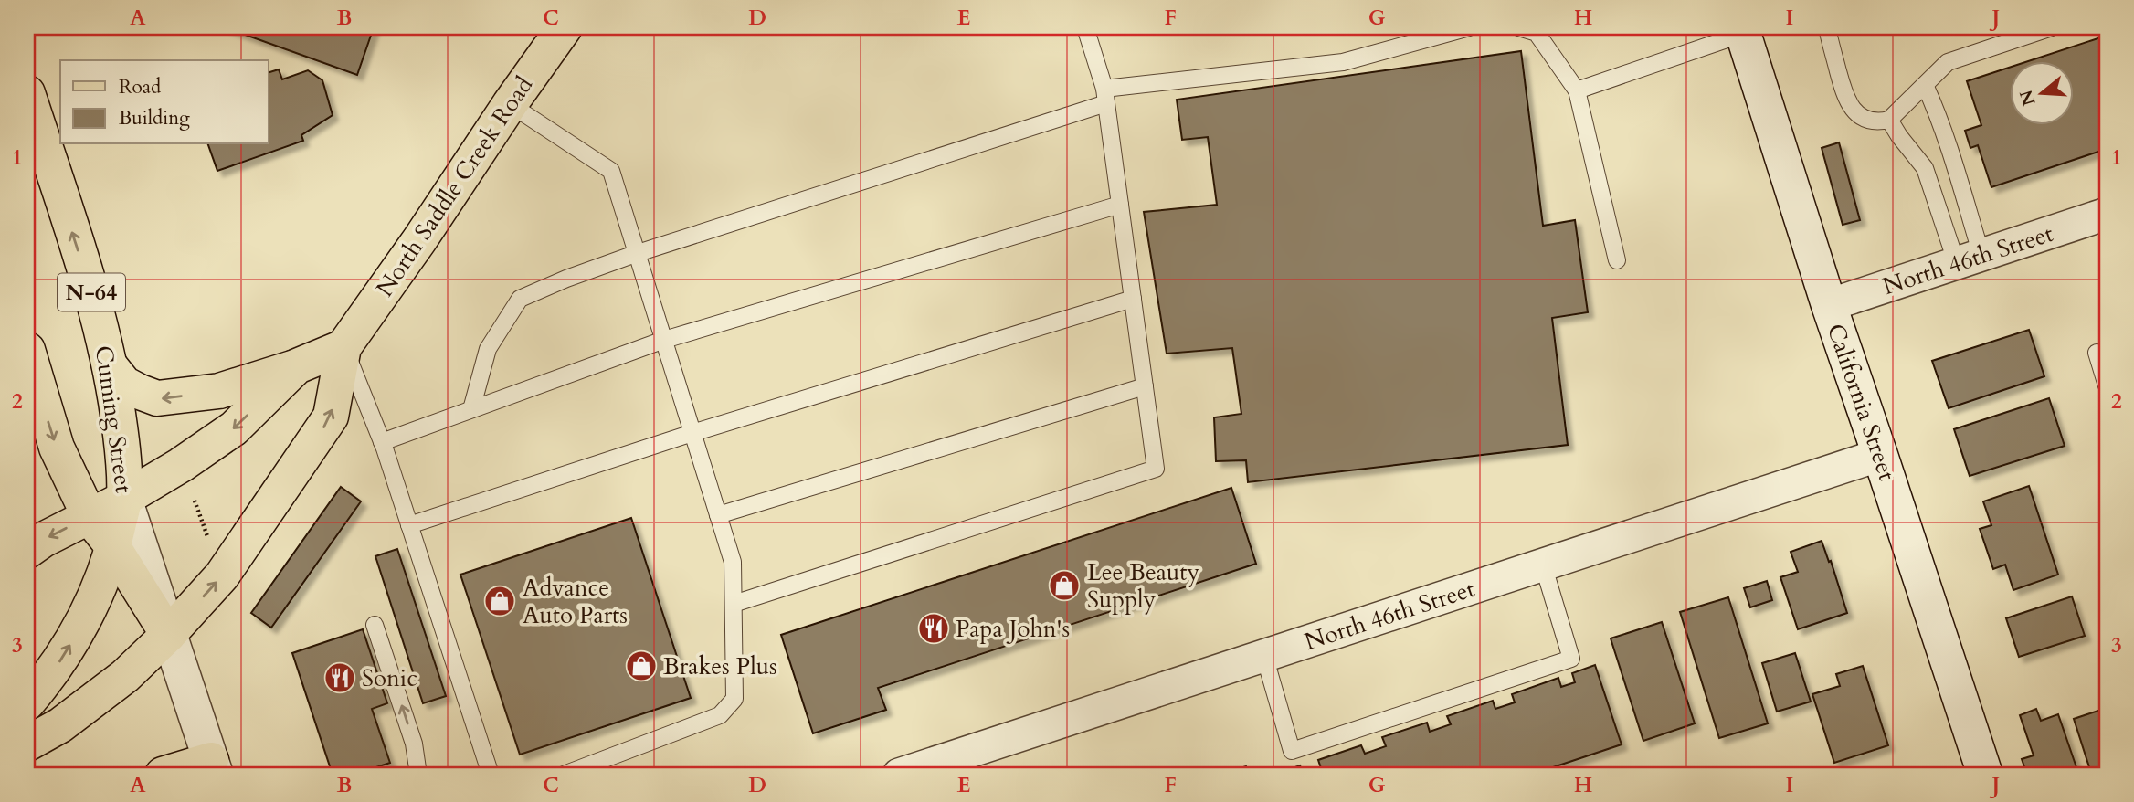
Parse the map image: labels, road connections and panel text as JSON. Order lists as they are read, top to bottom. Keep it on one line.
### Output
{"streets":{"main road":["North Saddle Creek Road","N-64","California Street","Cuming Street"],"street":["North 46th Street"]},"crossings":[["North Saddle Creek Road","Cuming Street"],["North 46th Street","California Street"],["N-64","Cuming Street"]],"places":{"shop":["Lee Beauty Supply","Advance Auto Parts","Brakes Plus"],"restaurant":["Papa John's","Sonic"]},"legend":["Road","Building"],"north":"left","grid":{"columns":["A","B","C","D","E","F","G","H","I","J"],"rows":["1","2","3"]}}
